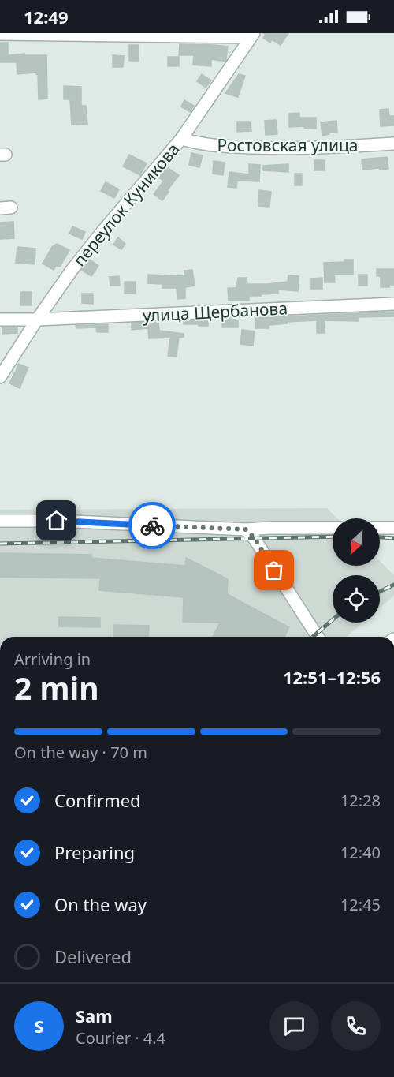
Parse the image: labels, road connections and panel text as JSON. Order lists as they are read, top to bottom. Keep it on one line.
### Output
{"streets":{"street":["Ростовская улица","переулок Куникова","улица Щербанова"]},"crossings":[["Ростовская улица","переулок Куникова"],["переулок Куникова","улица Щербанова"]],"north":"bottom left","page":{"status":"12:49","heading":["2 min","Arriving in","12:51–12:56"],"panel":["Sam","Courier · 4.4"],"bar":"On the way · 70 m","list":[["Confirmed","12:28"],["Preparing","12:40"],["On the way","12:45"],"Delivered"],"round":"S"}}
